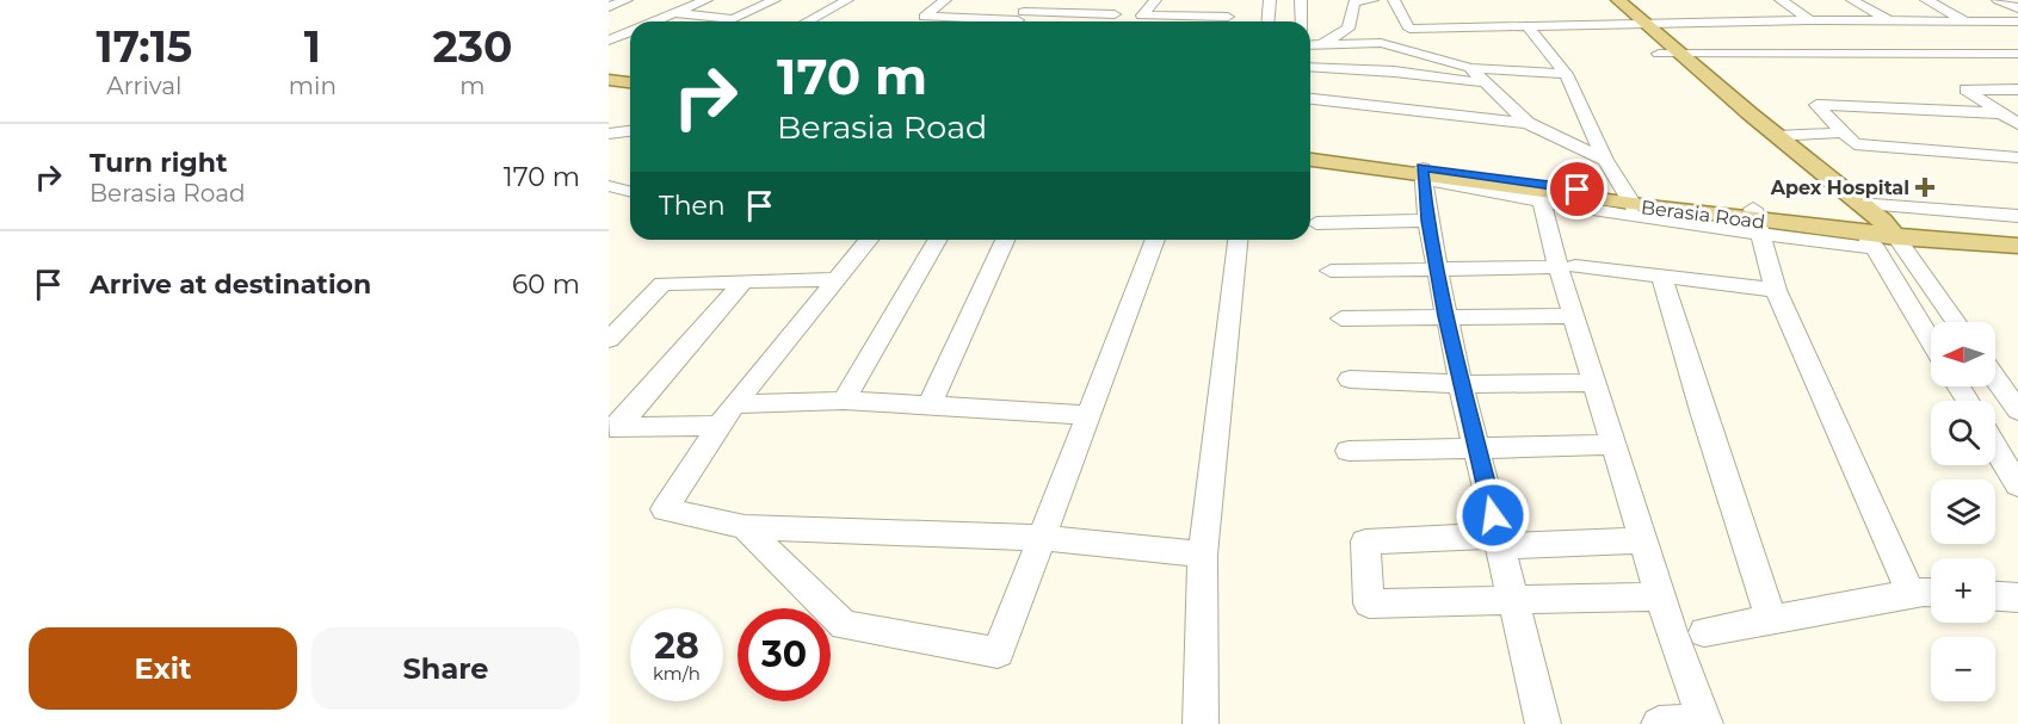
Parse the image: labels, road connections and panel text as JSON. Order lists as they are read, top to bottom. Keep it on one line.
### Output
{"streets":{"main road":["Berasia Road"]},"places":{"health":["Apex Hospital"]},"north":"left","page":{"eta":["17:15","Arrival","1","min","230","m"],"turn":["170 m","Berasia Road"],"list":[{"name":"Turn right","note":"Berasia Road","value":"170 m"},{"name":"Arrive at destination","value":"60 m"}],"then":"Then","map_buttons":["+","−"],"speed":"28 km/h","limit":"30","buttons":["Exit","Share"]}}
